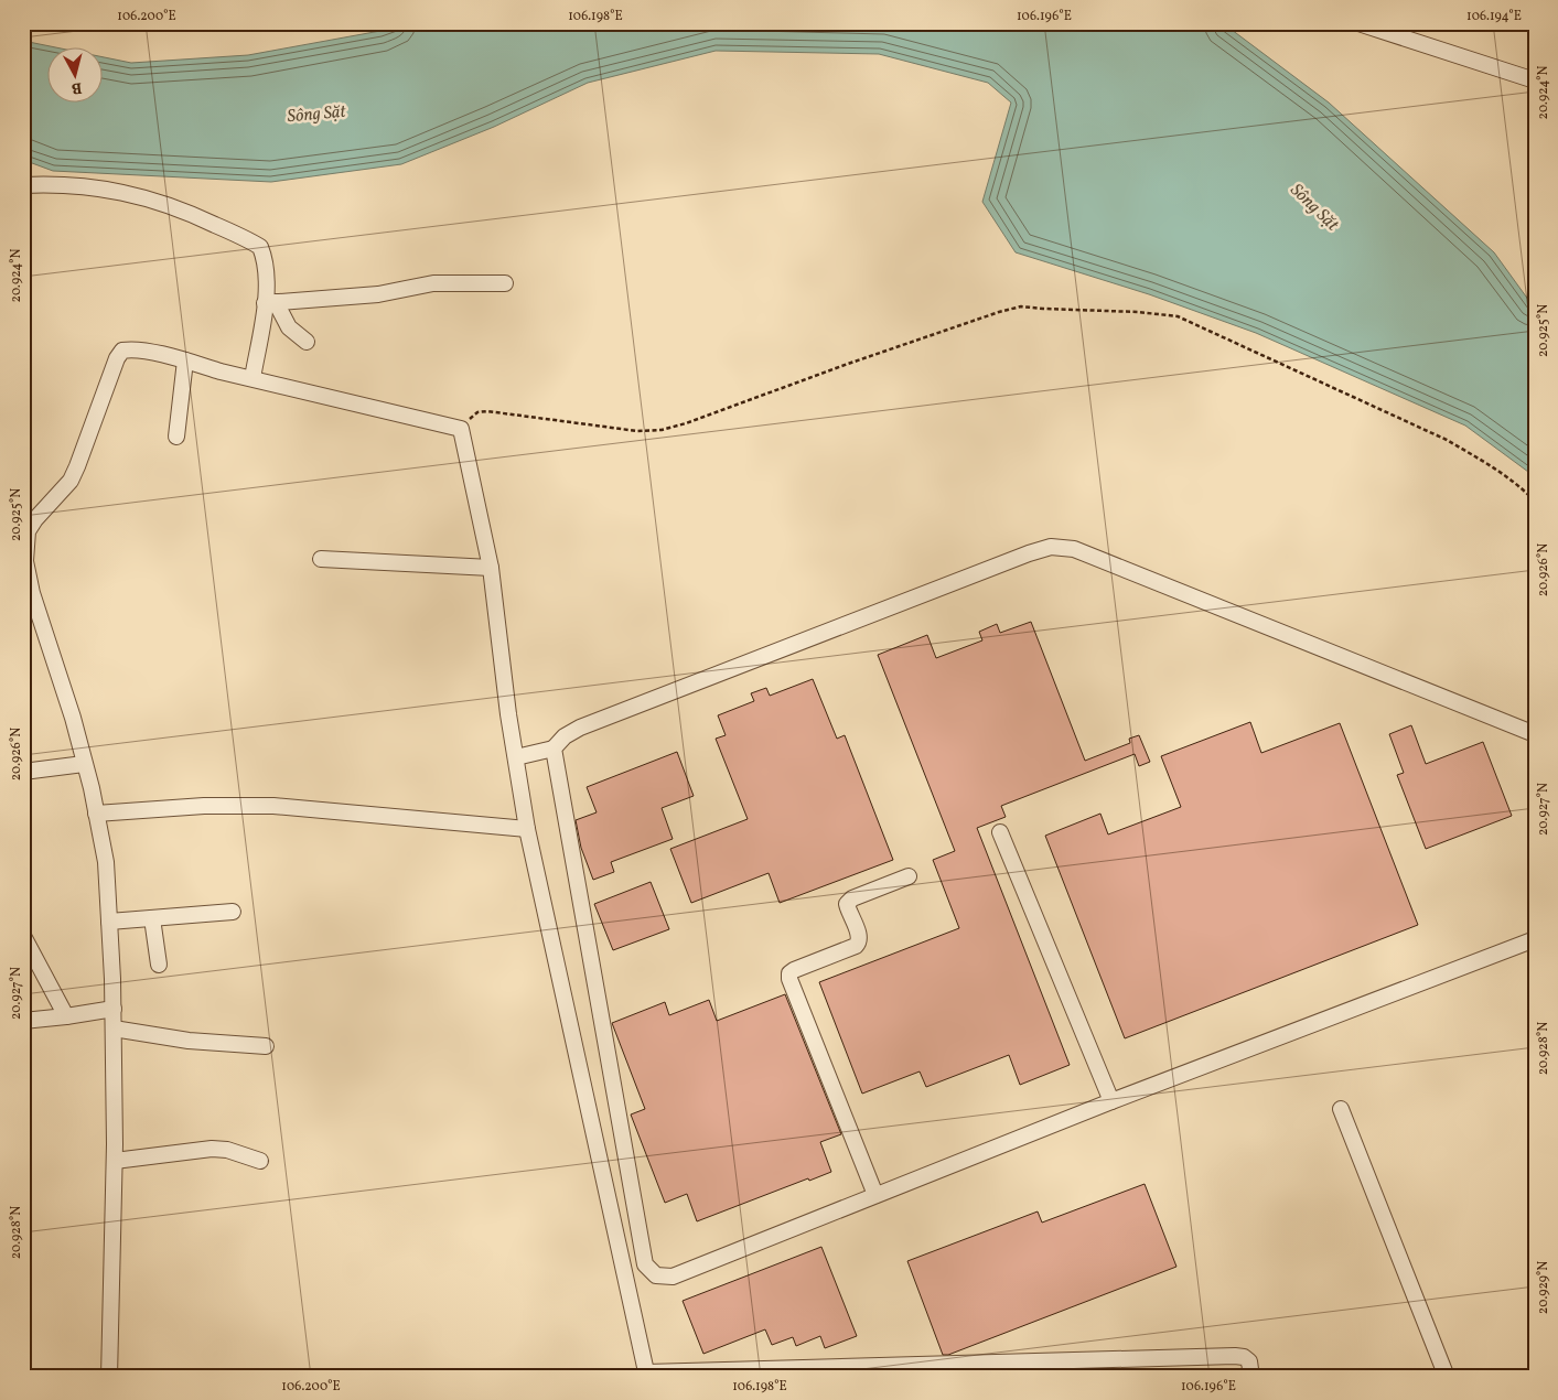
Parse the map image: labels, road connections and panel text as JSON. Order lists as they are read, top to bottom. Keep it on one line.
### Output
{"water":["Sông Sặt"],"north":"bottom","coordinates":["106.200°E","106.198°E","106.196°E","106.194°E","20.924°N","20.925°N","20.926°N","20.927°N","20.928°N","20.929°N"]}
